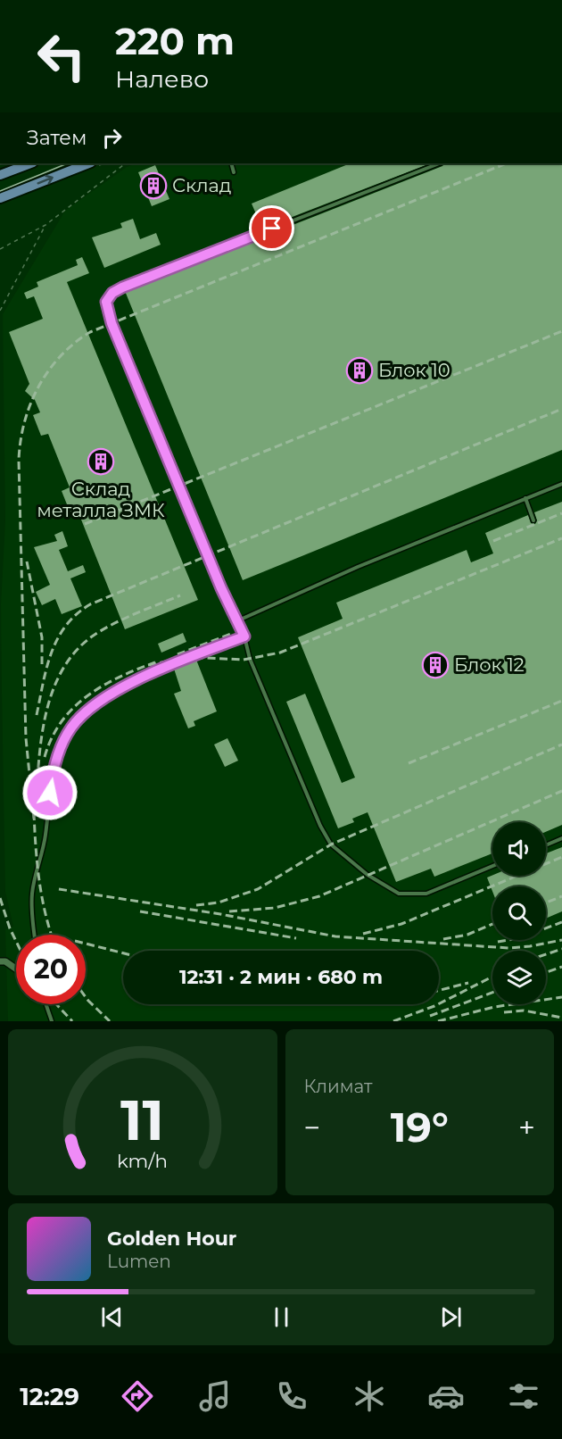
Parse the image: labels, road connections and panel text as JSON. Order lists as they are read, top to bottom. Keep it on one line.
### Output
{"places":{"building":["Склад","Блок 10","Склад металла ЗМК","Блок 12"]},"page":{"turn":["220 m","Налево"],"then":"Затем","limit":"20","trip":"12:31 · 2 мин · 680 m","tile":"Климат","heat":["−","19°","+"],"song":["Golden Hour","Lumen"],"tabs":"12:29","gauge":["11","km/h"]}}
